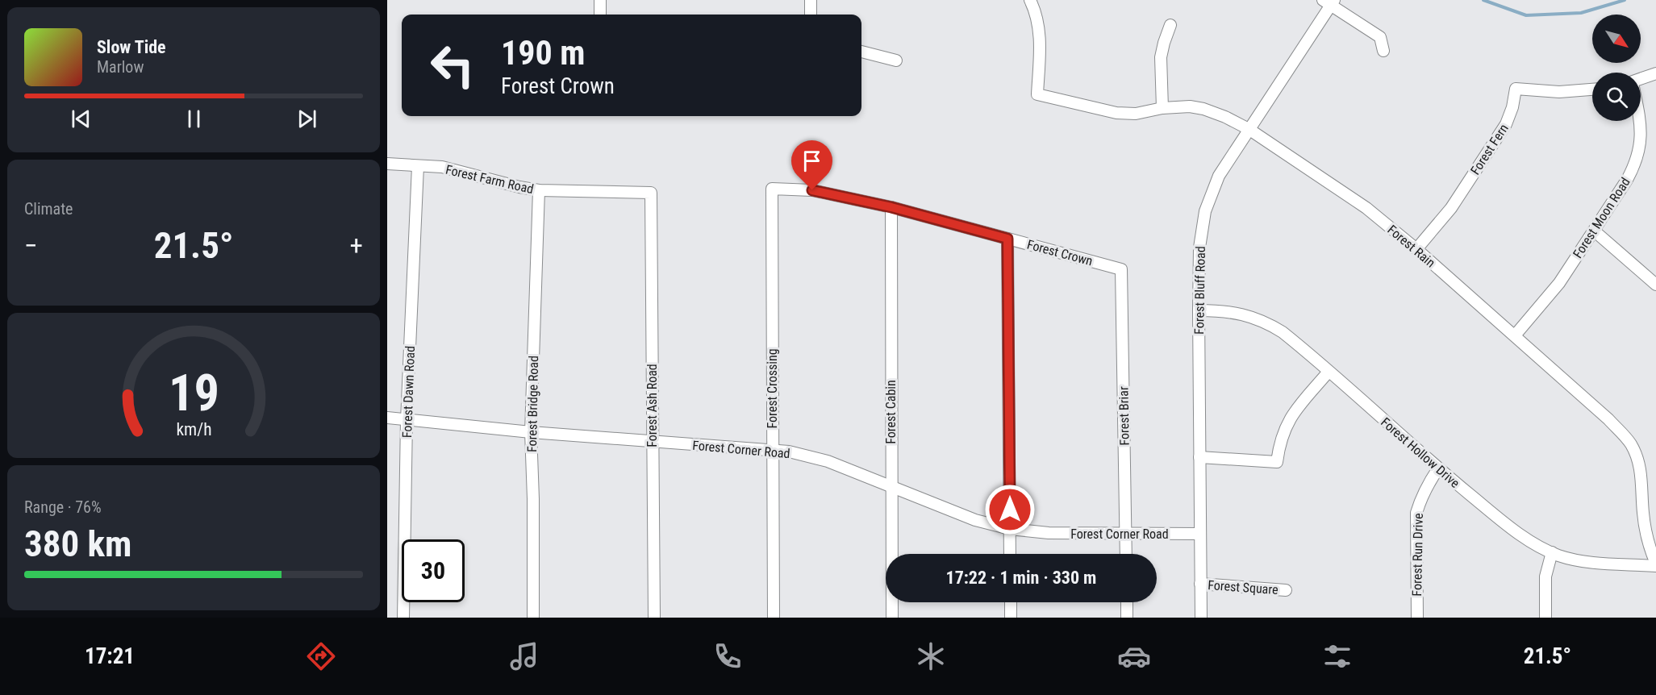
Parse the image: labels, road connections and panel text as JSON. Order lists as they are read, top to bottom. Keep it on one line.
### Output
{"streets":{"street":["Forest Fern","Forest Farm Road","Forest Moon Road","Forest Rain","Forest Crown","Forest Bluff Road","Forest Crossing","Forest Dawn Road","Forest Bridge Road","Forest Ash Road","Forest Cabin","Forest Briar","Forest Corner Road","Forest Hollow Drive","Forest Run Drive","Forest Square"]},"crossings":[["Forest Fern","Forest Rain"],["Forest Farm Road","Forest Dawn Road"],["Forest Farm Road","Forest Bridge Road"],["Forest Farm Road","Forest Ash Road"],["Forest Moon Road","Forest Rain"],["Forest Rain","Forest Bluff Road"],["Forest Rain","Forest Hollow Drive"],["Forest Crown","Forest Crossing"],["Forest Crown","Forest Cabin"],["Forest Crown","Forest Briar"],["Forest Bluff Road","Forest Corner Road"],["Forest Bluff Road","Forest Hollow Drive"],["Forest Bluff Road","Forest Square"],["Forest Crossing","Forest Corner Road"],["Forest Dawn Road","Forest Corner Road"],["Forest Bridge Road","Forest Corner Road"],["Forest Ash Road","Forest Corner Road"],["Forest Cabin","Forest Corner Road"],["Forest Briar","Forest Corner Road"],["Forest Hollow Drive","Forest Run Drive"]],"north":"bottom right","page":{"turn":["190 m","Forest Crown"],"song":["Slow Tide","Marlow"],"tile":["Climate",["Range · 76%","380 km"]],"heat":["−","21.5°","+"],"limit":"30","trip":"17:22 · 1 min · 330 m","tabs":["17:21","21.5°"],"gauge":["19","km/h"]}}
